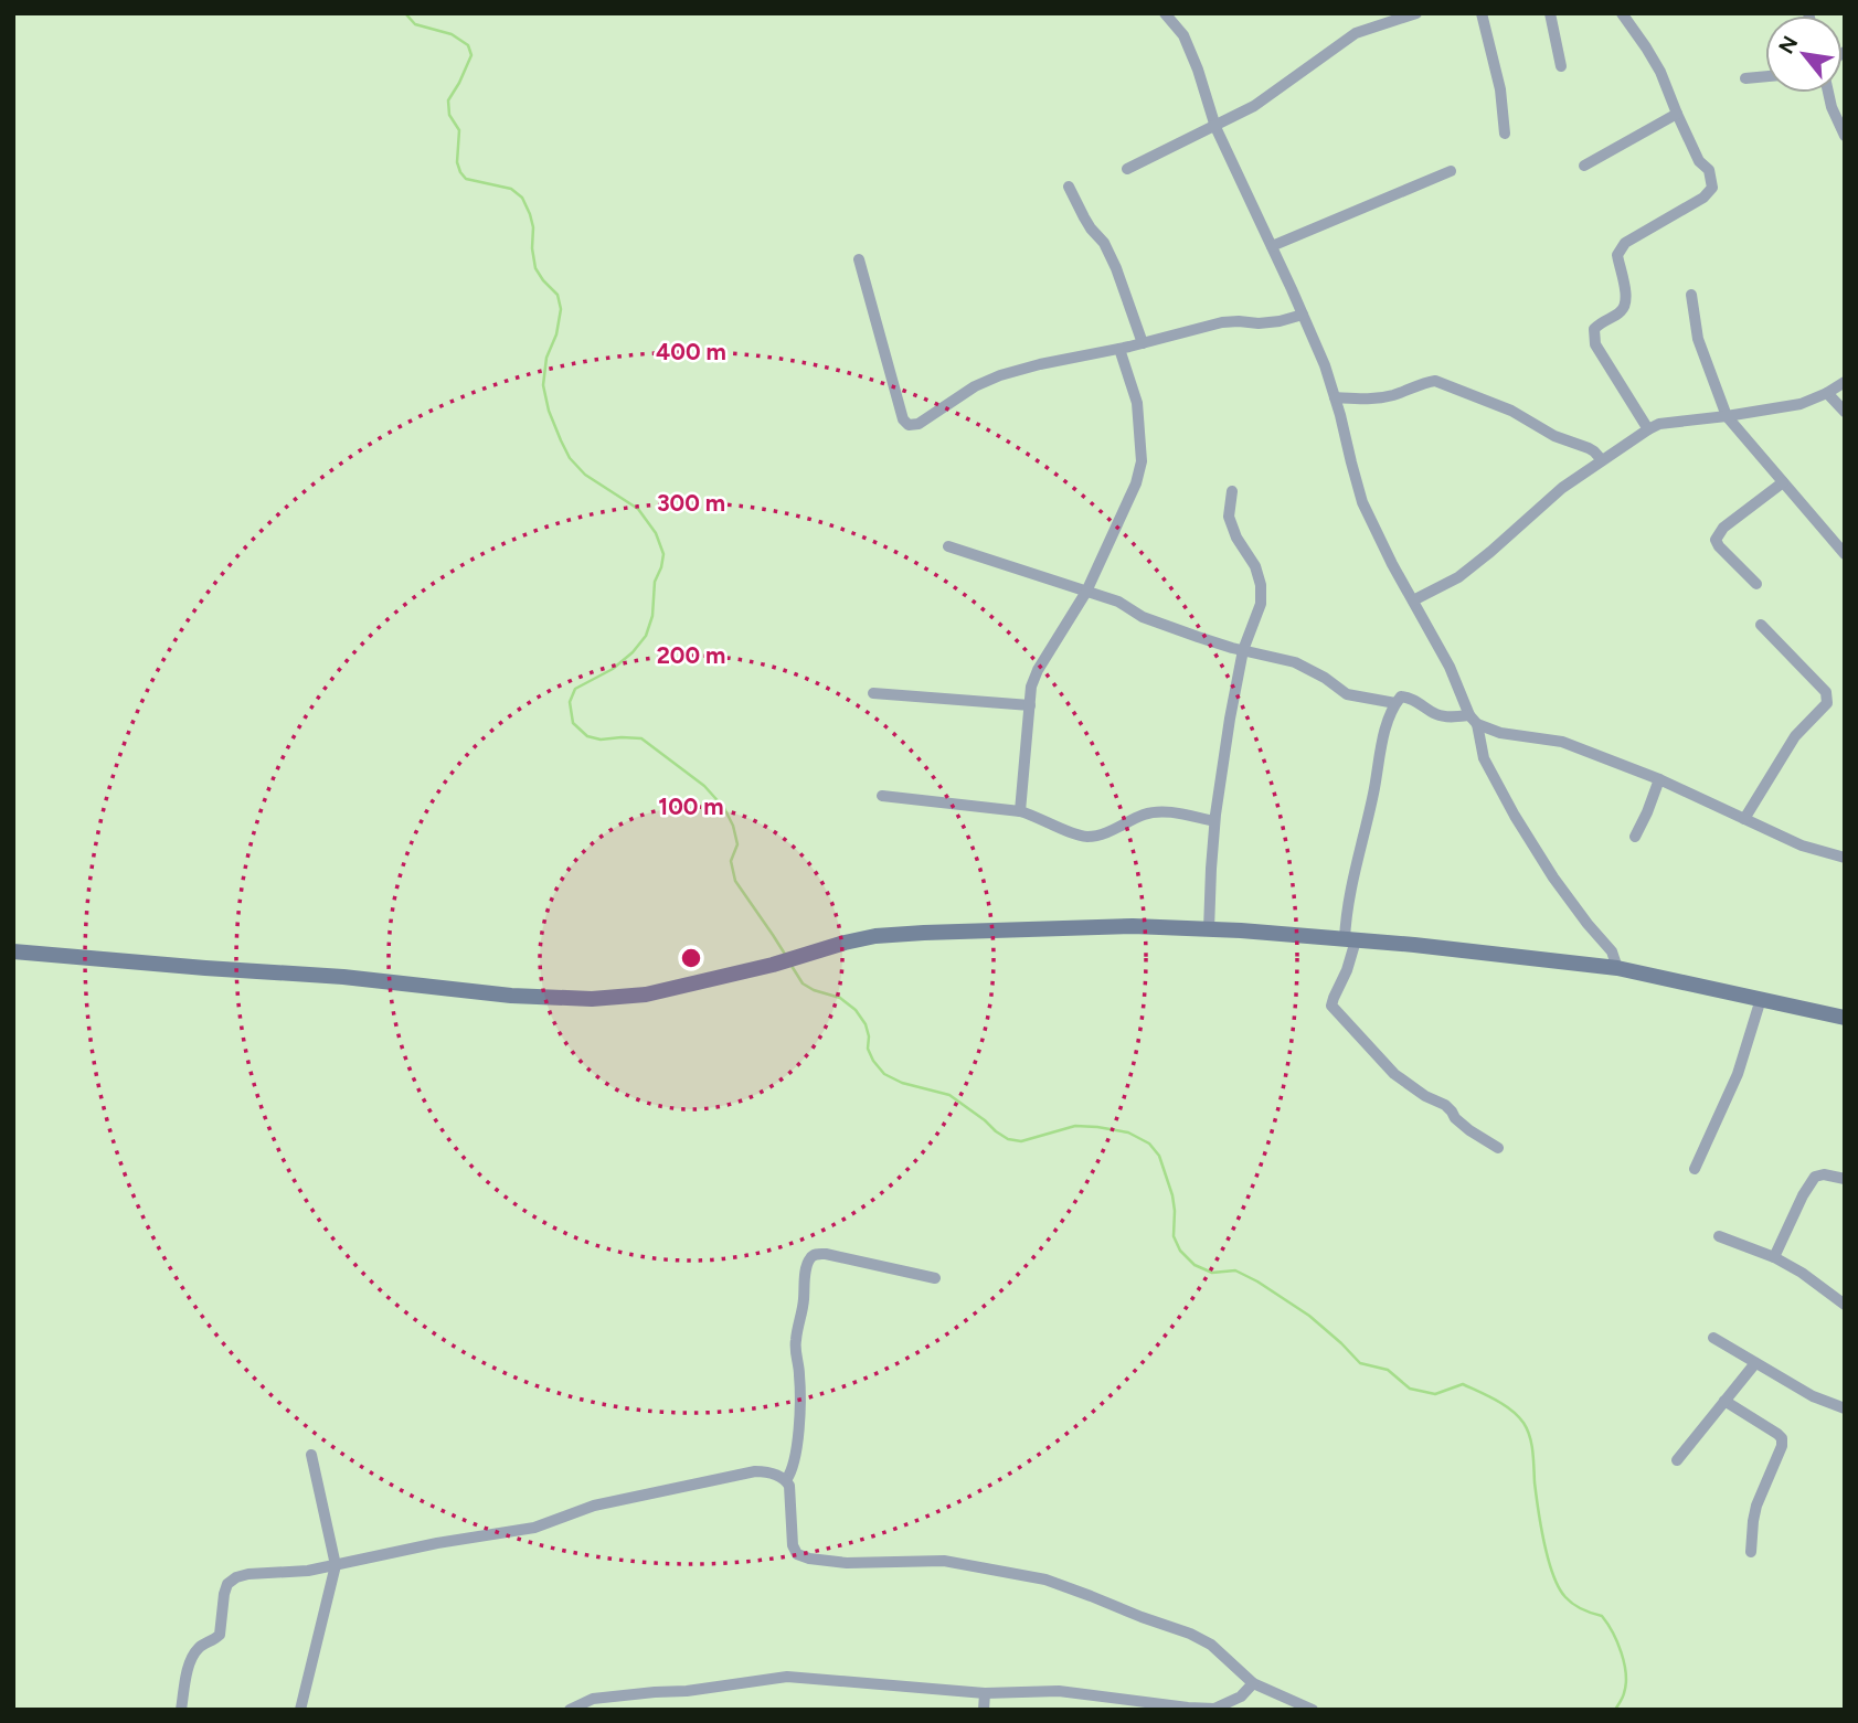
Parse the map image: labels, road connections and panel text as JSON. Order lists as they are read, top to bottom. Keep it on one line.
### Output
{"north":"top left","rings":["400 m","300 m","200 m","100 m"]}
